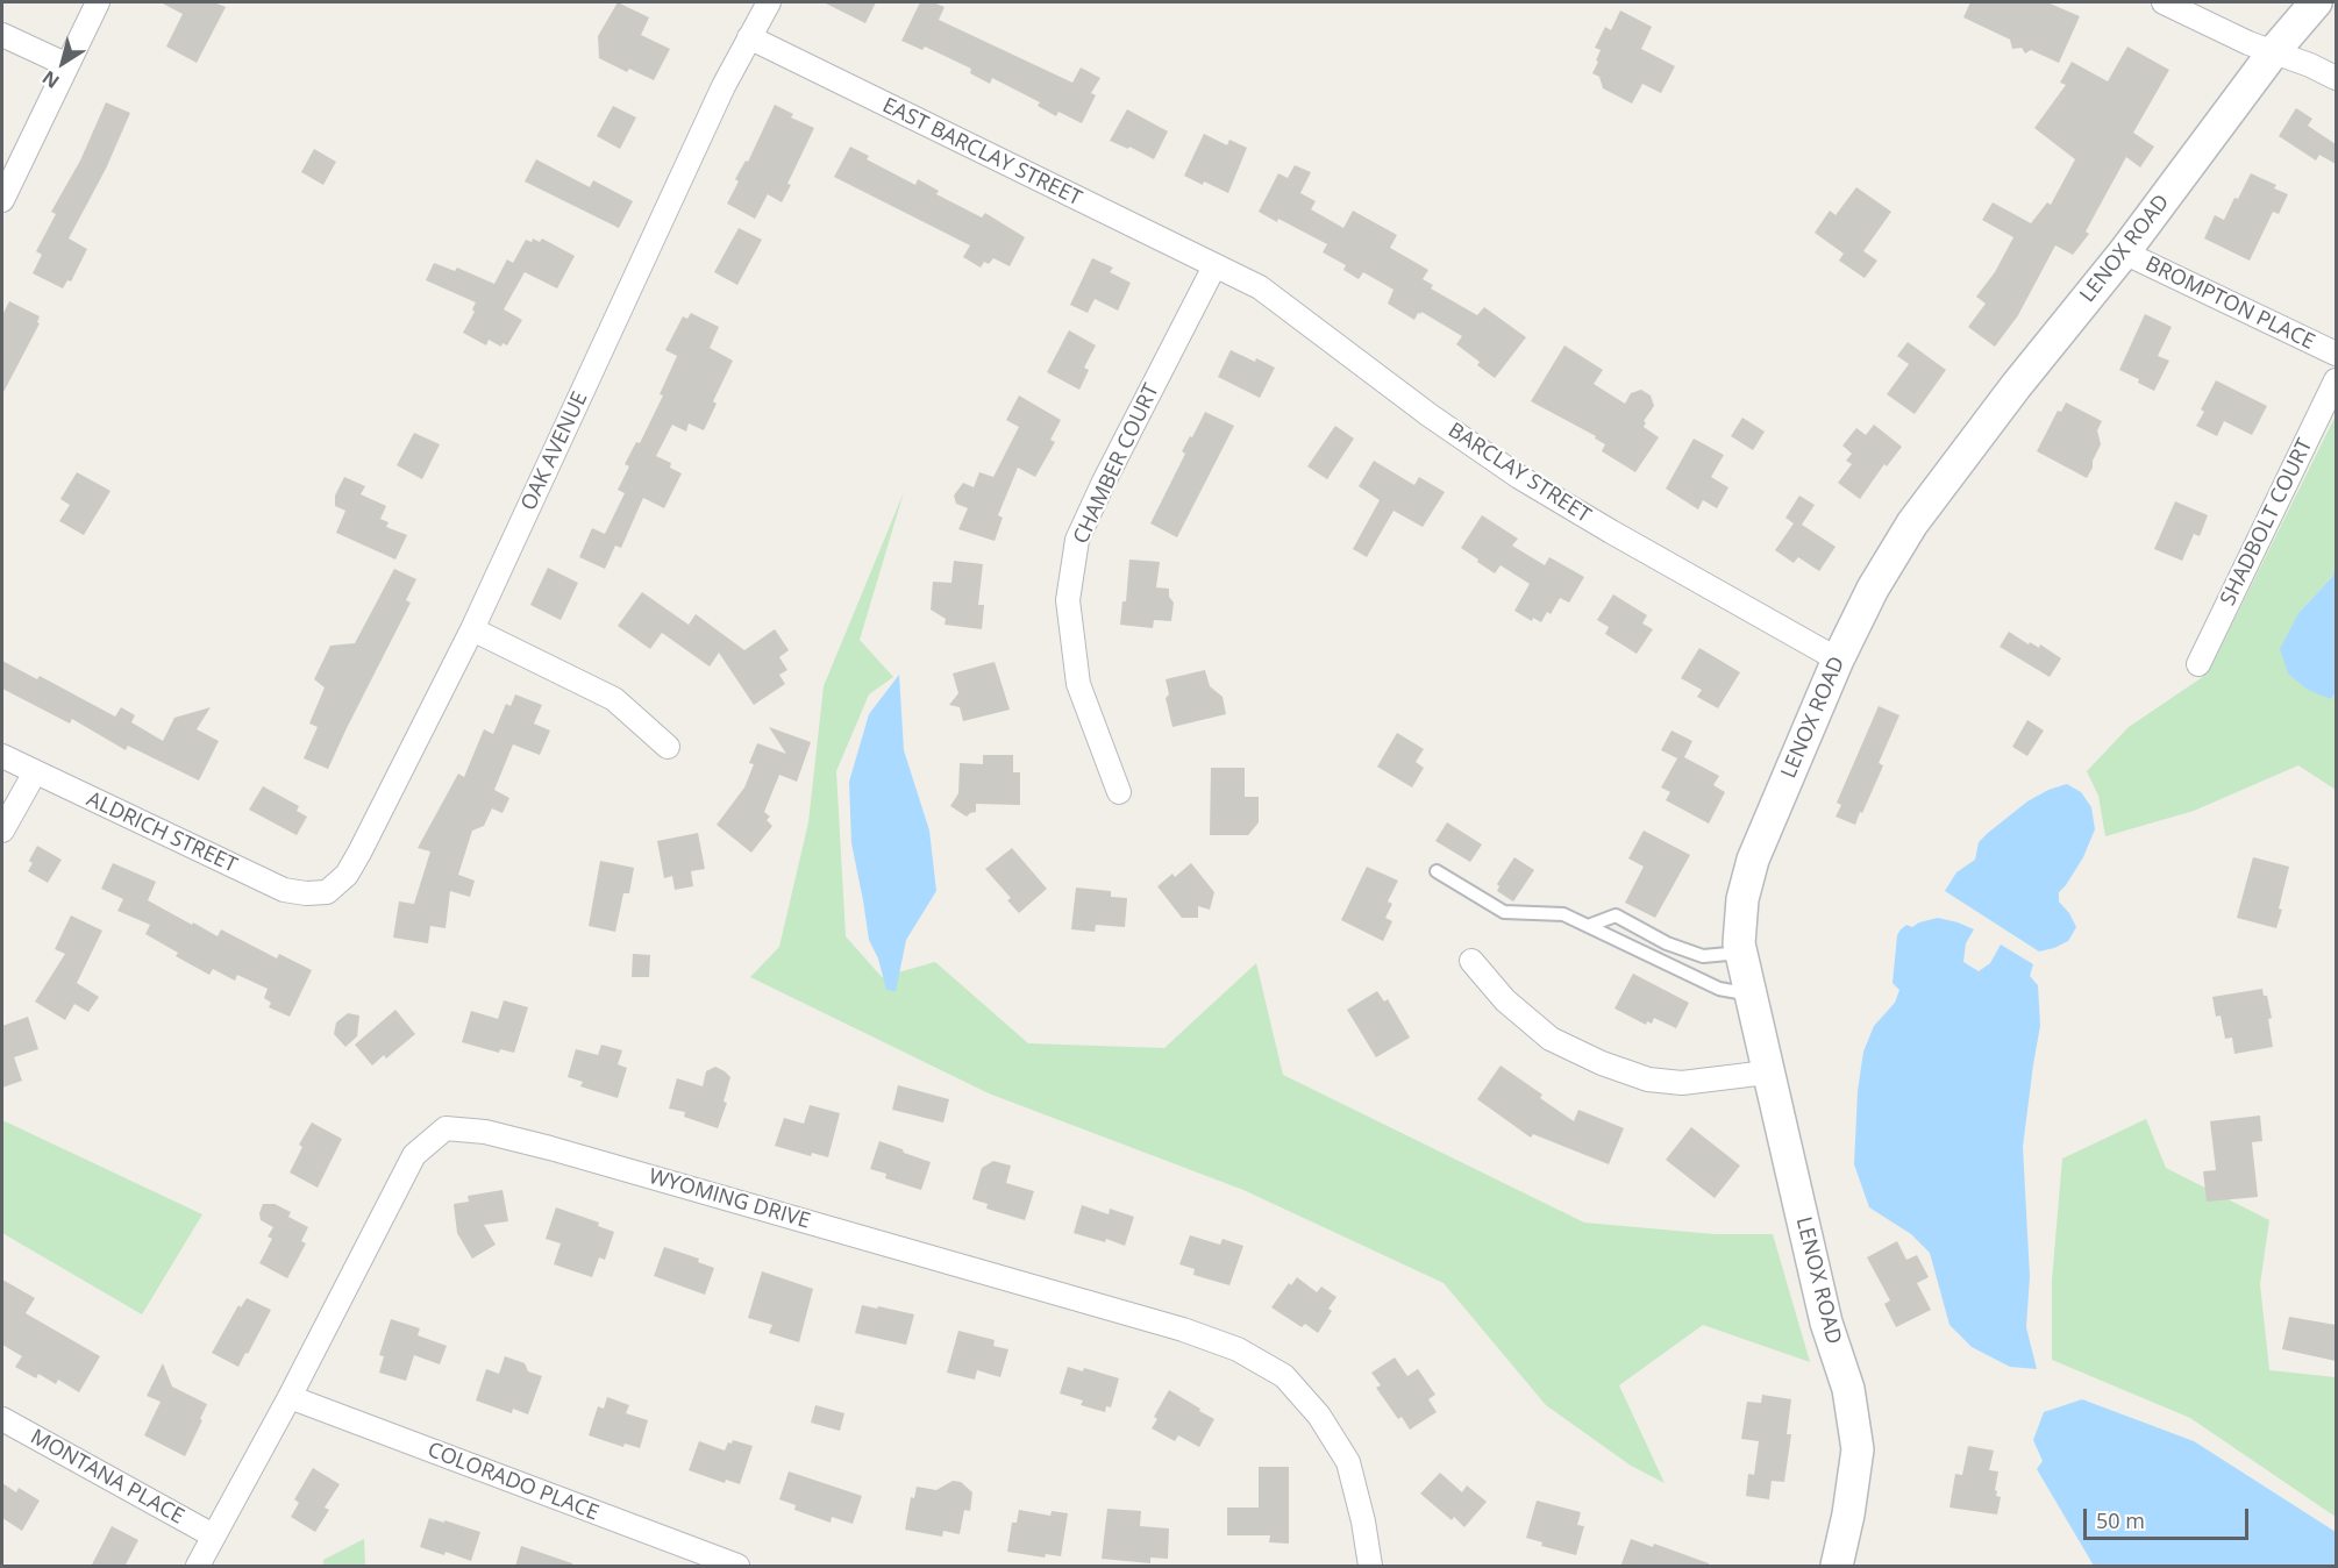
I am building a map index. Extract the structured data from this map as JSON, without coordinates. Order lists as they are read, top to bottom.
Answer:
{
  "streets": {
    "street": [
      "EAST BARCLAY STREET",
      "LENOX ROAD",
      "BROMPTON PLACE",
      "OAK AVENUE",
      "CHAMBER COURT",
      "BARCLAY STREET",
      "SHADBOLT COURT",
      "ALDRICH STREET",
      "WYOMING DRIVE",
      "MONTANA PLACE",
      "COLORADO PLACE"
    ]
  },
  "crossings": [
    ["EAST BARCLAY STREET", "OAK AVENUE"],
    ["EAST BARCLAY STREET", "CHAMBER COURT"],
    ["EAST BARCLAY STREET", "BARCLAY STREET"],
    ["LENOX ROAD", "BROMPTON PLACE"],
    ["LENOX ROAD", "BARCLAY STREET"],
    ["OAK AVENUE", "ALDRICH STREET"],
    ["CHAMBER COURT", "BARCLAY STREET"],
    ["WYOMING DRIVE", "MONTANA PLACE"],
    ["WYOMING DRIVE", "COLORADO PLACE"]
  ],
  "scale_bar": "50 m",
  "north": "bottom left"
}
